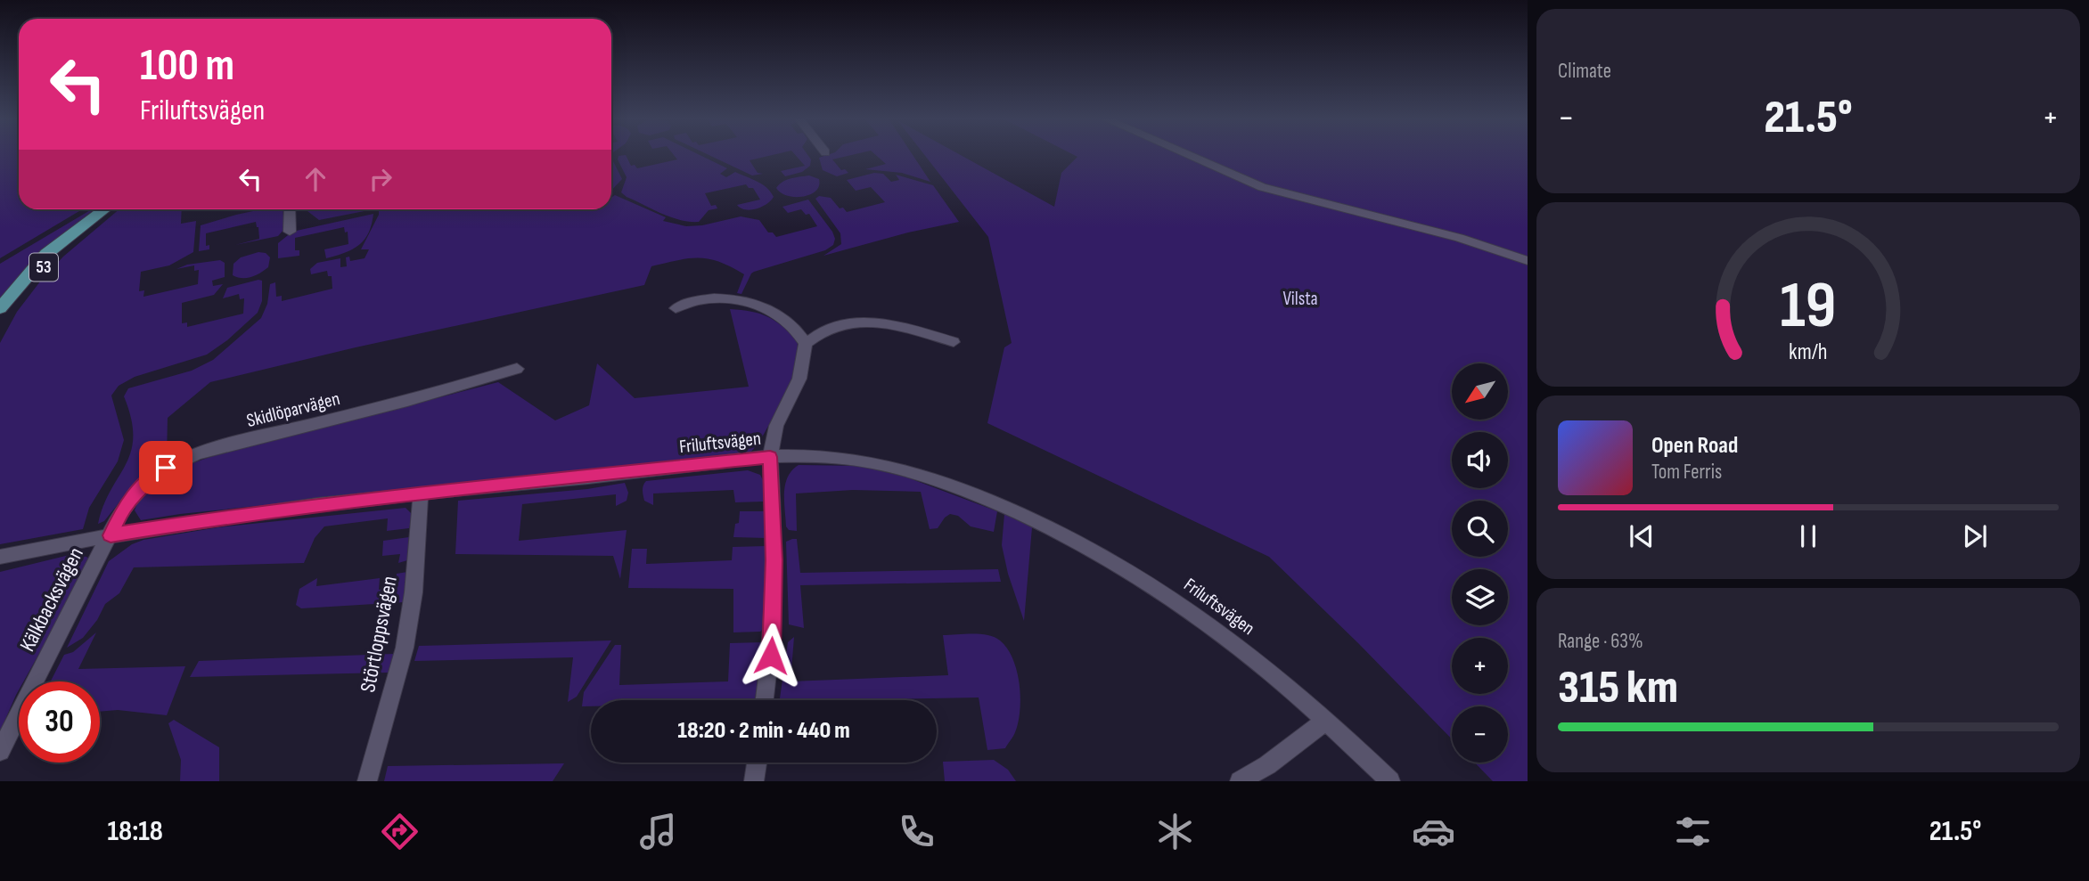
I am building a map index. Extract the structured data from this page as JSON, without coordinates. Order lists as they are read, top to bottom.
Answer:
{
  "streets": {
    "main road": ["53"],
    "street": [
      "Skidlöparvägen",
      "Friluftsvägen",
      "Kälkbacksvägen",
      "Störtloppsvägen"
    ]
  },
  "crossings": [
    ["Skidlöparvägen", "Friluftsvägen"],
    ["Skidlöparvägen", "Kälkbacksvägen"],
    ["Friluftsvägen", "Kälkbacksvägen"],
    ["Friluftsvägen", "Störtloppsvägen"]
  ],
  "parks": ["Vilsta"],
  "north": "bottom left",
  "page": {
    "tile": [
      "Climate",
      ["Range · 63%", "315 km"]
    ],
    "turn": ["100 m", "Friluftsvägen"],
    "heat": ["−", "21.5°", "+"],
    "map_buttons": ["+", "−"],
    "song": ["Open Road", "Tom Ferris"],
    "limit": "30",
    "trip": "18:20 · 2 min · 440 m",
    "tabs": ["18:18", "21.5°"],
    "gauge": ["19", "km/h"]
  }
}
